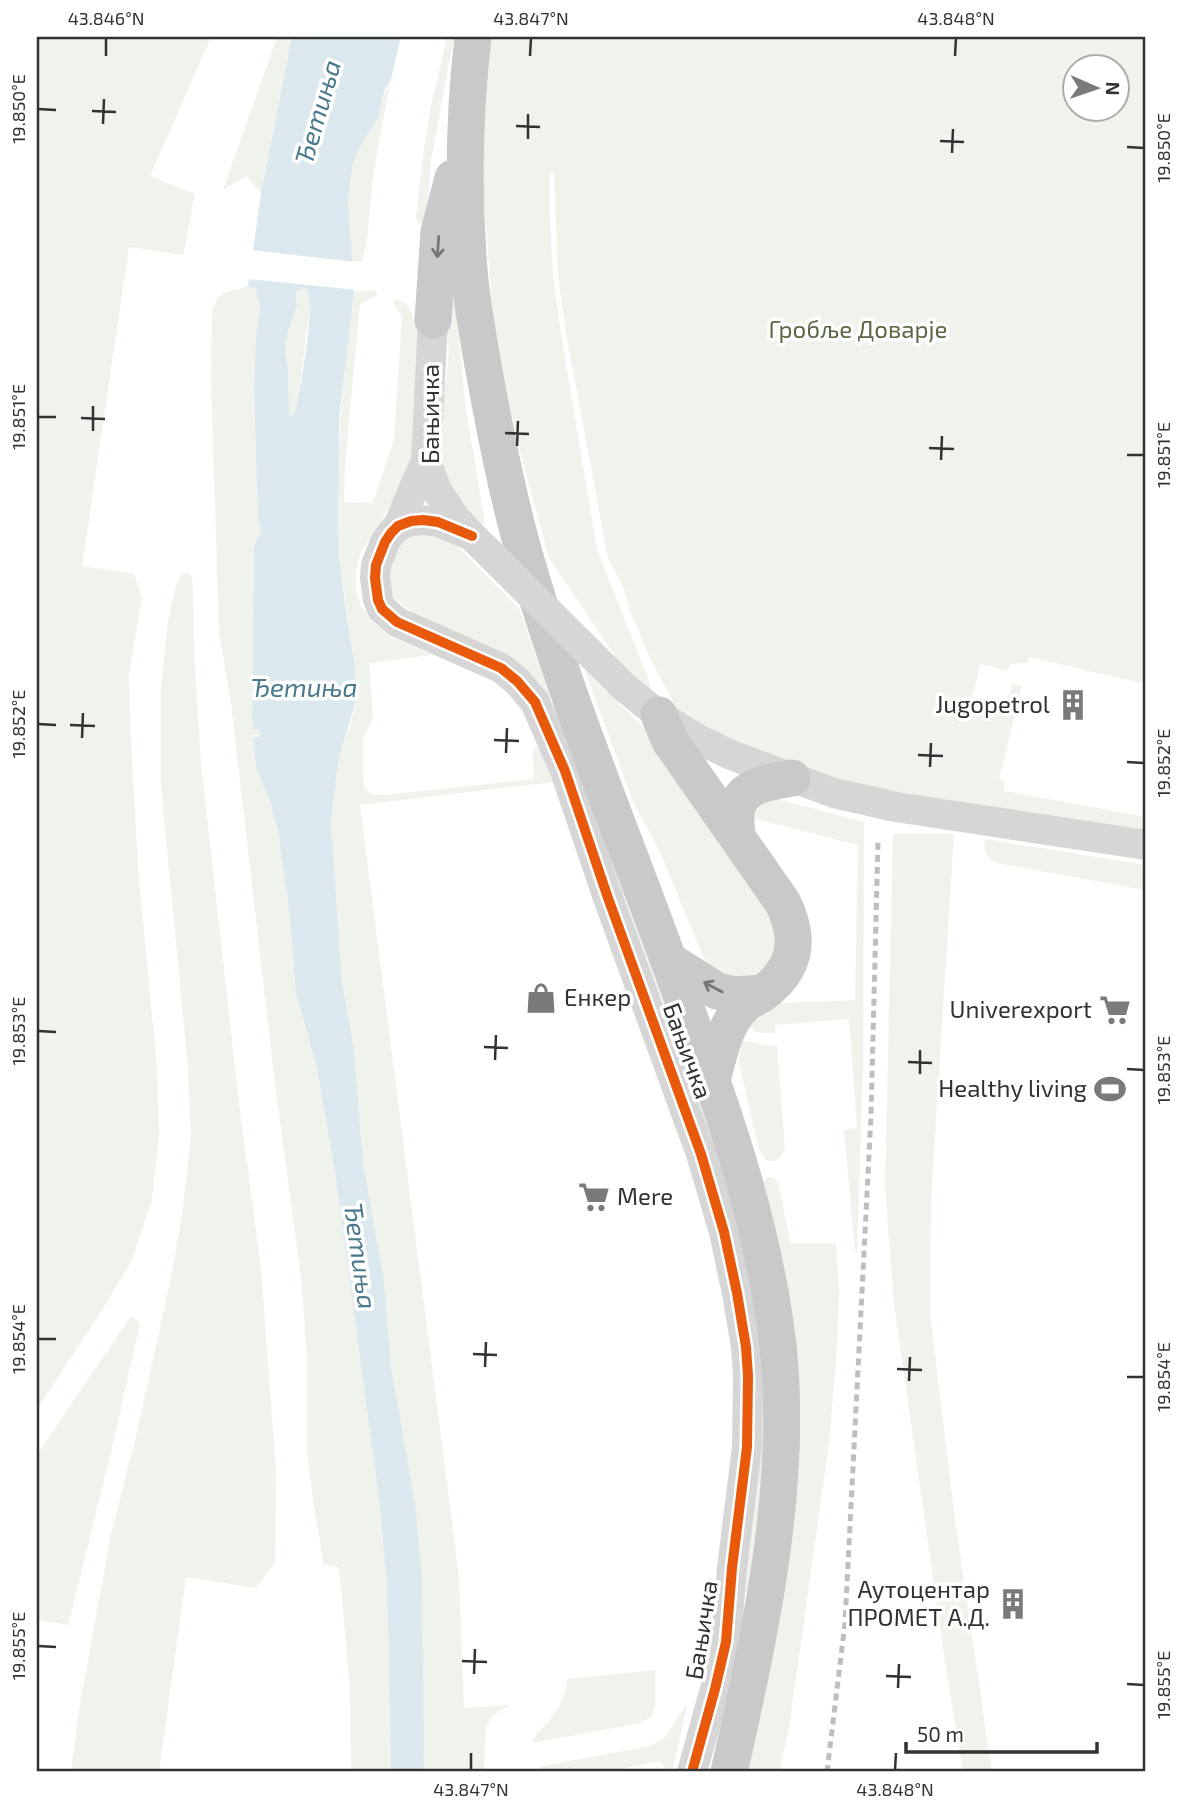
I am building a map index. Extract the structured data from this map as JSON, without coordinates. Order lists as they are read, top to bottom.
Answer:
{
  "streets": {
    "street": ["Бањичка"]
  },
  "water": ["Ђетиња"],
  "parks": ["Гробље Доварје"],
  "places": {
    "building": ["Jugopetrol", "Аутоцентар ПРОМЕТ А.Д."],
    "shop": ["Енкер"],
    "supermarket": ["Univerexport", "Mere"],
    "sports": ["Healthy living"]
  },
  "scale_bar": "50 m",
  "north": "right",
  "coordinates": [
    "43.846°N",
    "43.847°N",
    "43.848°N",
    "19.850°E",
    "19.851°E",
    "19.852°E",
    "19.853°E",
    "19.854°E",
    "19.855°E"
  ]
}
